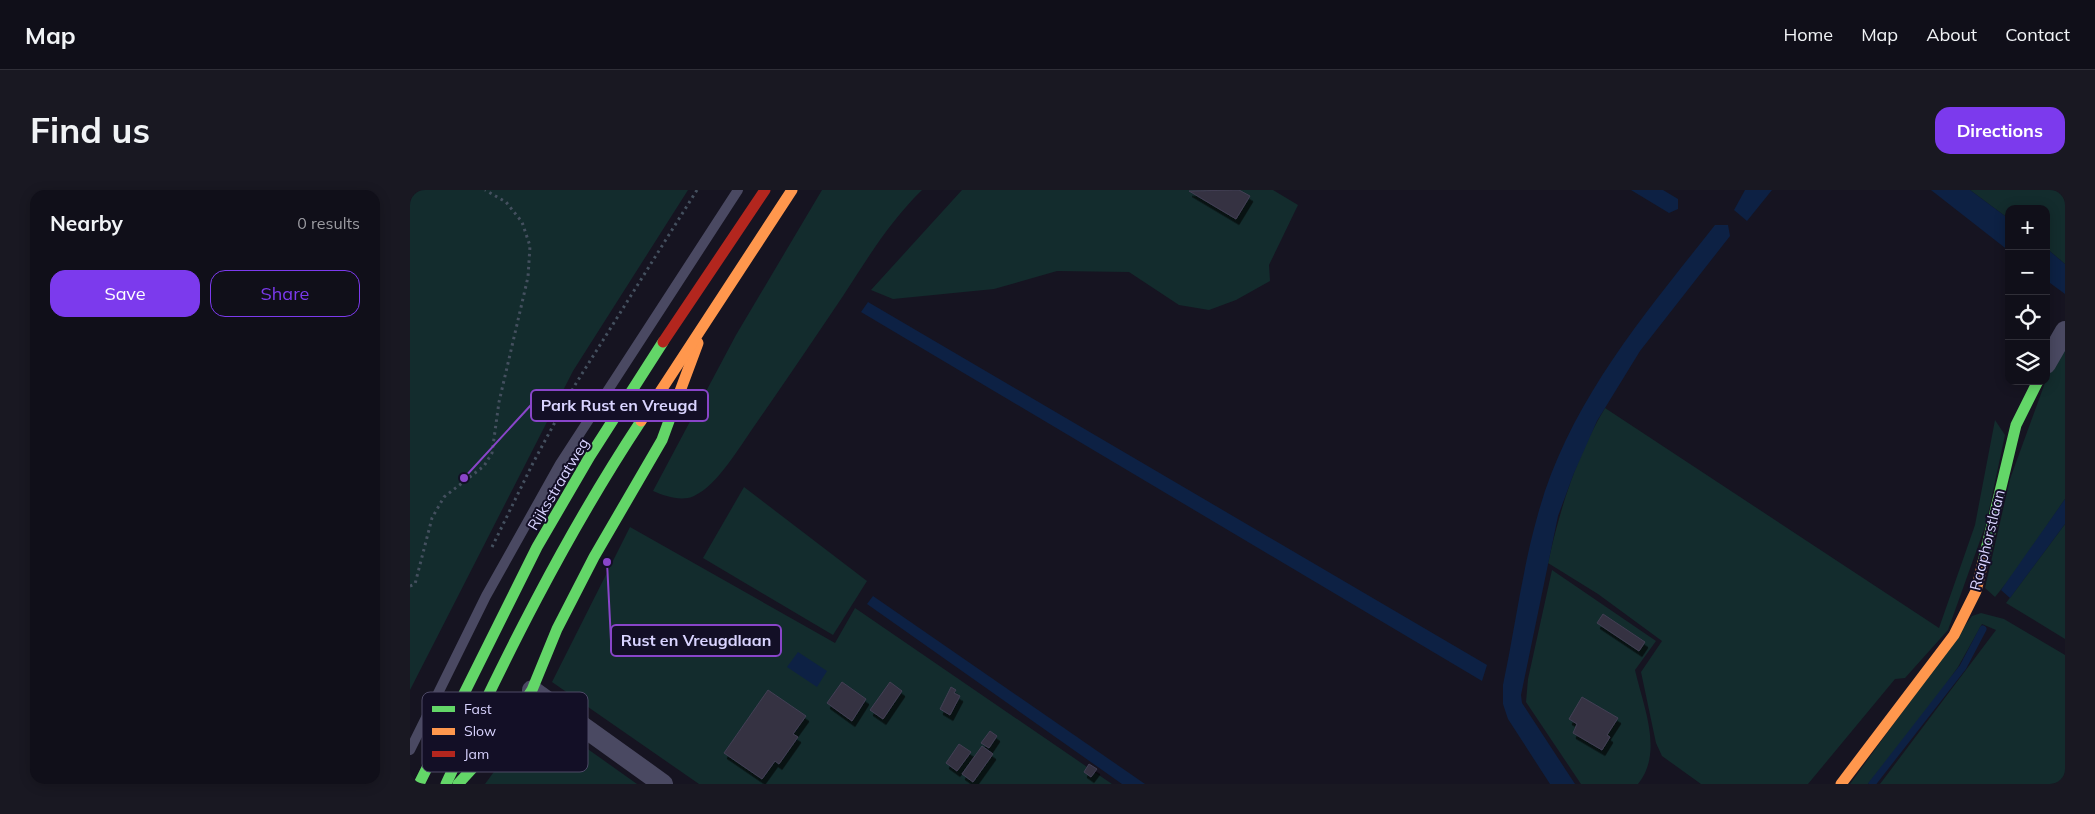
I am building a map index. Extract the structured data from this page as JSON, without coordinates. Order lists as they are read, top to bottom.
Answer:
{
  "streets": {
    "main road": ["Rijksstraatweg", "Raaphorstlaan"]
  },
  "places": ["Park Rust en Vreugd", "Rust en Vreugdlaan"],
  "legend": ["Fast", "Slow", "Jam"],
  "page": {
    "header": "Map",
    "nav": [
      "Home",
      "Map",
      "About",
      "Contact"
    ],
    "buttons": [
      "Directions",
      ["Save", "Share"]
    ],
    "title": "Find us",
    "heading": ["Nearby", "0 results"],
    "map_buttons": ["+", "−"]
  }
}
